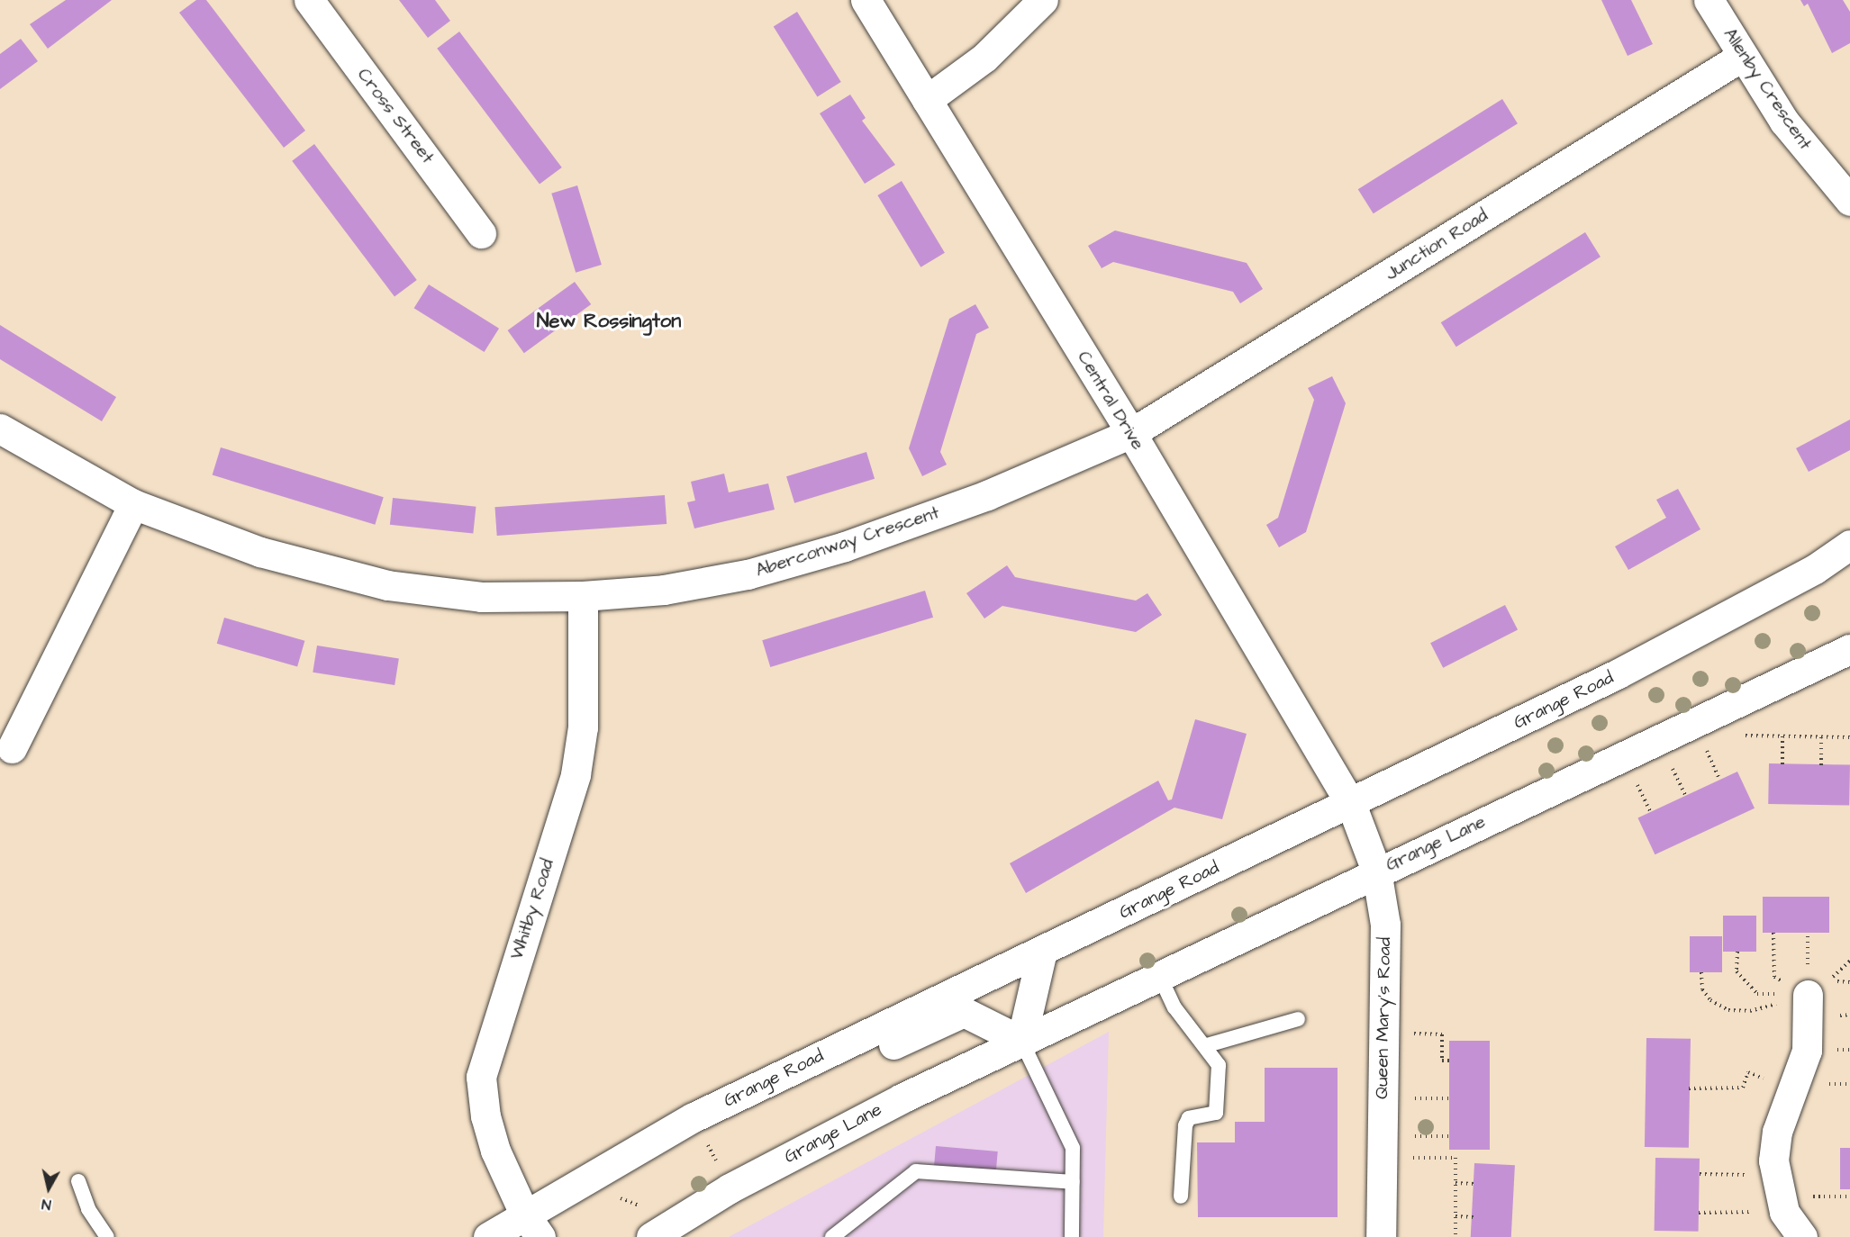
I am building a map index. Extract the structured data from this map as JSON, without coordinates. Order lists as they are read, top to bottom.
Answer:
{
  "streets": {
    "street": [
      "Allenby Crescent",
      "Cross Street",
      "Junction Road",
      "Central Drive",
      "Aberconway Crescent",
      "Grange Road",
      "Grange Lane",
      "Whitby Road",
      "Queen Mary's Road"
    ]
  },
  "crossings": [
    ["Allenby Crescent", "Junction Road"],
    ["Junction Road", "Central Drive"],
    ["Junction Road", "Aberconway Crescent"],
    ["Central Drive", "Aberconway Crescent"],
    ["Central Drive", "Grange Road"],
    ["Central Drive", "Queen Mary's Road"],
    ["Aberconway Crescent", "Whitby Road"],
    ["Grange Road", "Whitby Road"],
    ["Grange Road", "Queen Mary's Road"],
    ["Grange Lane", "Queen Mary's Road"]
  ],
  "districts": ["New Rossington"],
  "north": "bottom"
}
